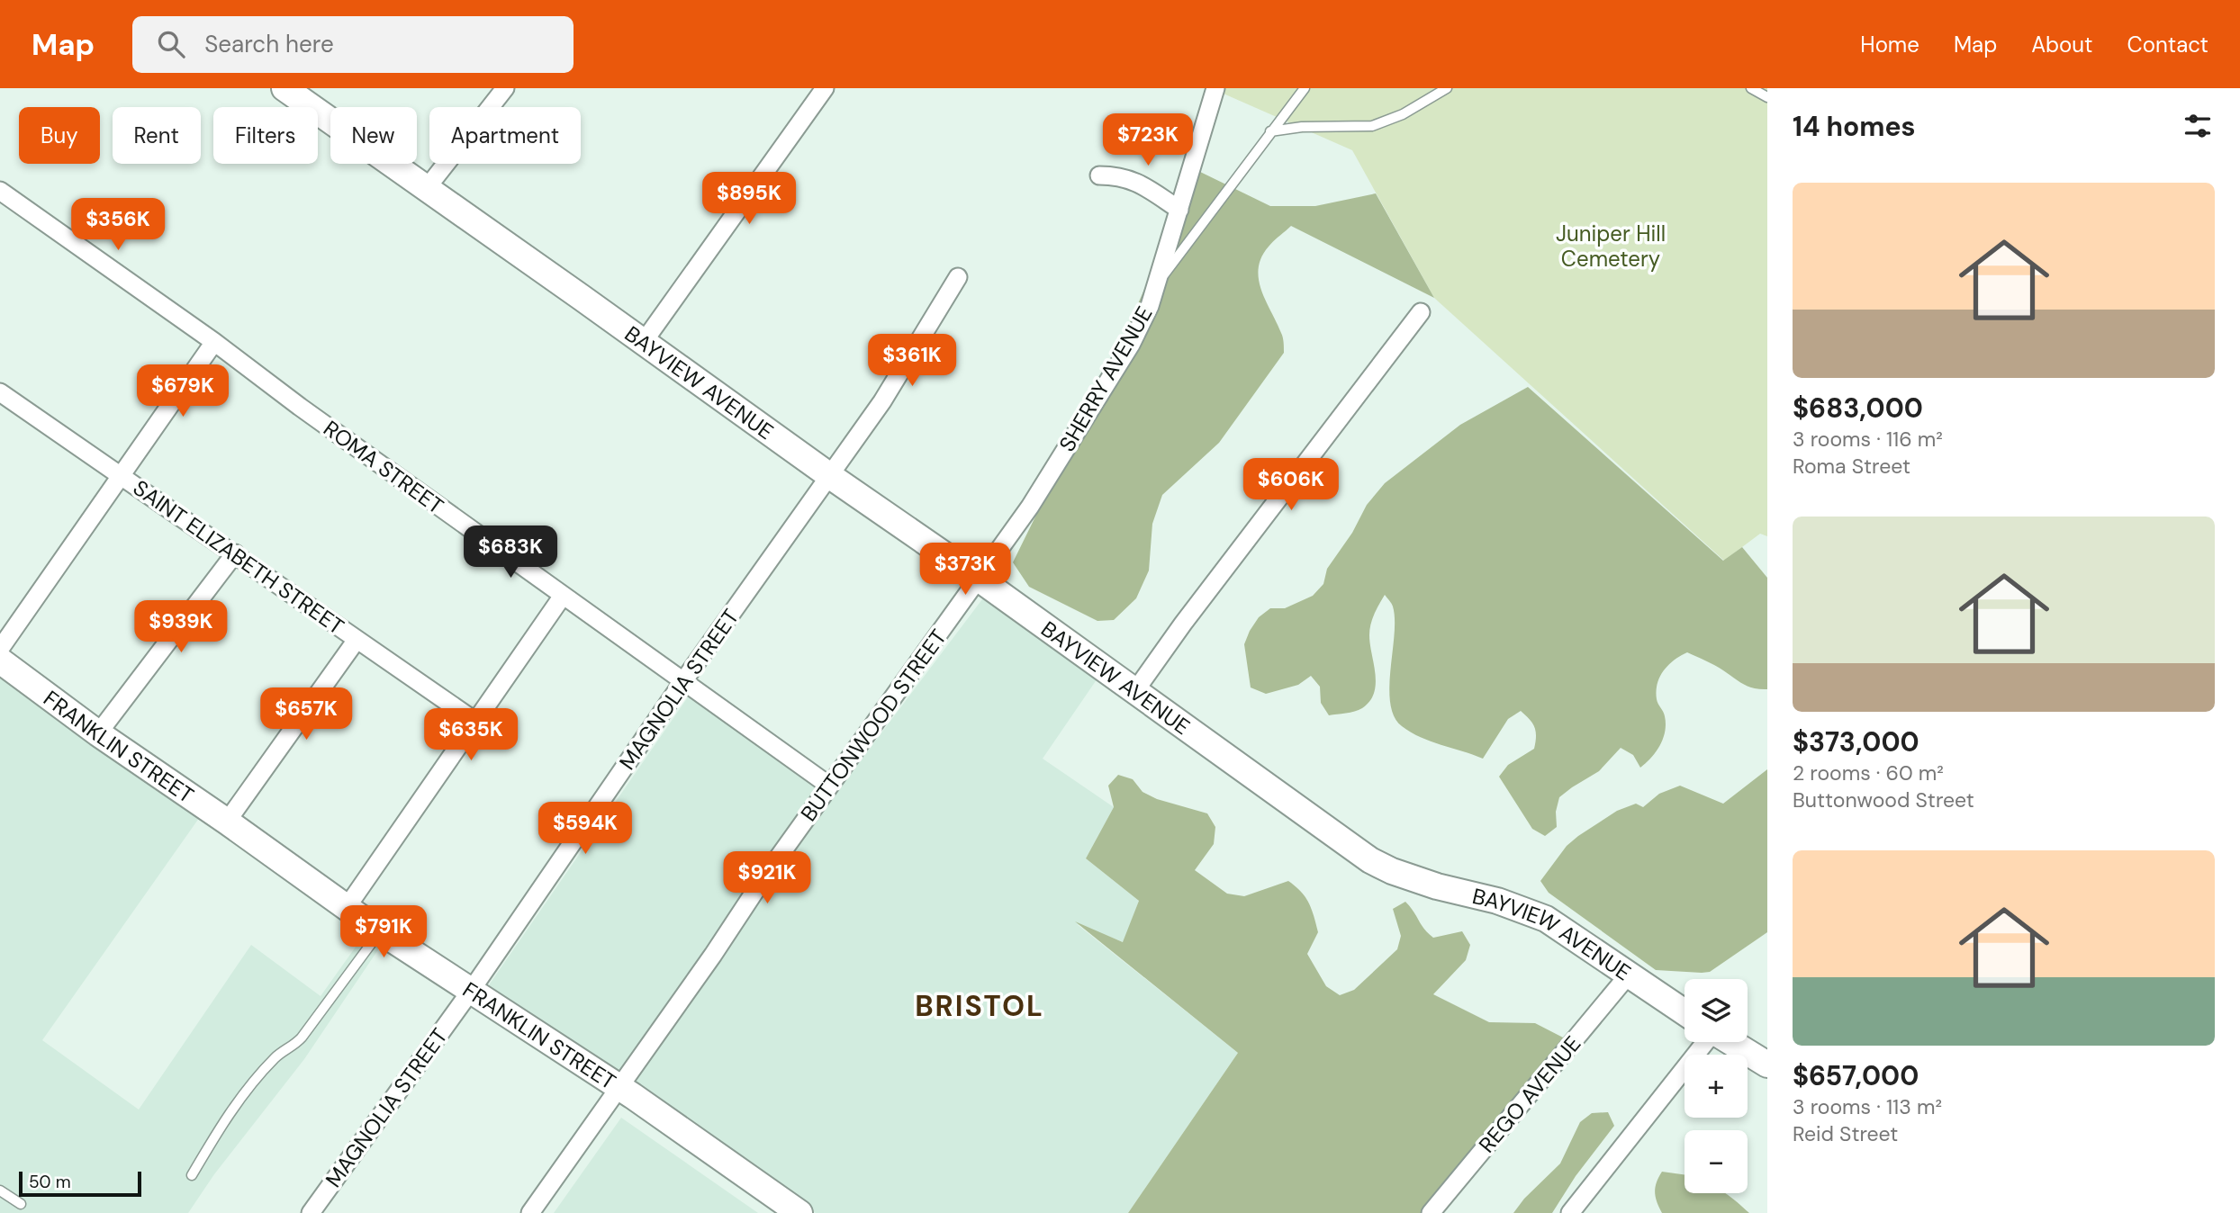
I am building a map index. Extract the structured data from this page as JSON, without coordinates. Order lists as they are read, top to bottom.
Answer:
{
  "streets": {
    "main road": ["BAYVIEW AVENUE", "FRANKLIN STREET"],
    "street": [
      "SHERRY AVENUE",
      "ROMA STREET",
      "SAINT ELIZABETH STREET",
      "MAGNOLIA STREET",
      "BUTTONWOOD STREET",
      "REGO AVENUE"
    ]
  },
  "crossings": [
    ["SHERRY AVENUE", "BAYVIEW AVENUE"],
    ["SHERRY AVENUE", "BUTTONWOOD STREET"],
    ["BAYVIEW AVENUE", "MAGNOLIA STREET"],
    ["BAYVIEW AVENUE", "BUTTONWOOD STREET"],
    ["BAYVIEW AVENUE", "REGO AVENUE"],
    ["ROMA STREET", "MAGNOLIA STREET"],
    ["ROMA STREET", "BUTTONWOOD STREET"],
    ["MAGNOLIA STREET", "FRANKLIN STREET"],
    ["BUTTONWOOD STREET", "FRANKLIN STREET"]
  ],
  "districts": ["BRISTOL"],
  "parks": ["Juniper Hill Cemetery"],
  "scale_bar": "50 m",
  "page": {
    "header": "Map",
    "search": "Search here",
    "nav": [
      "Home",
      "Map",
      "About",
      "Contact"
    ],
    "heading": "14 homes",
    "chip": [
      "Buy",
      "Rent",
      "Filters",
      "New",
      "Apartment"
    ],
    "price": [
      "$723K",
      "$895K",
      "$356K",
      "$361K",
      "$679K",
      "$606K",
      "$683K",
      "$373K",
      "$939K",
      "$657K",
      "$635K",
      "$594K",
      "$921K",
      "$791K"
    ],
    "list": [
      {
        "name": "$683,000",
        "note": "3 rooms · 116 m² · Roma Street"
      },
      {
        "name": "$373,000",
        "note": "2 rooms · 60 m² · Buttonwood Street"
      },
      {
        "name": "$657,000",
        "note": "3 rooms · 113 m² · Reid Street"
      }
    ],
    "map_buttons": ["+", "−"],
    "scale": "50 m"
  }
}
